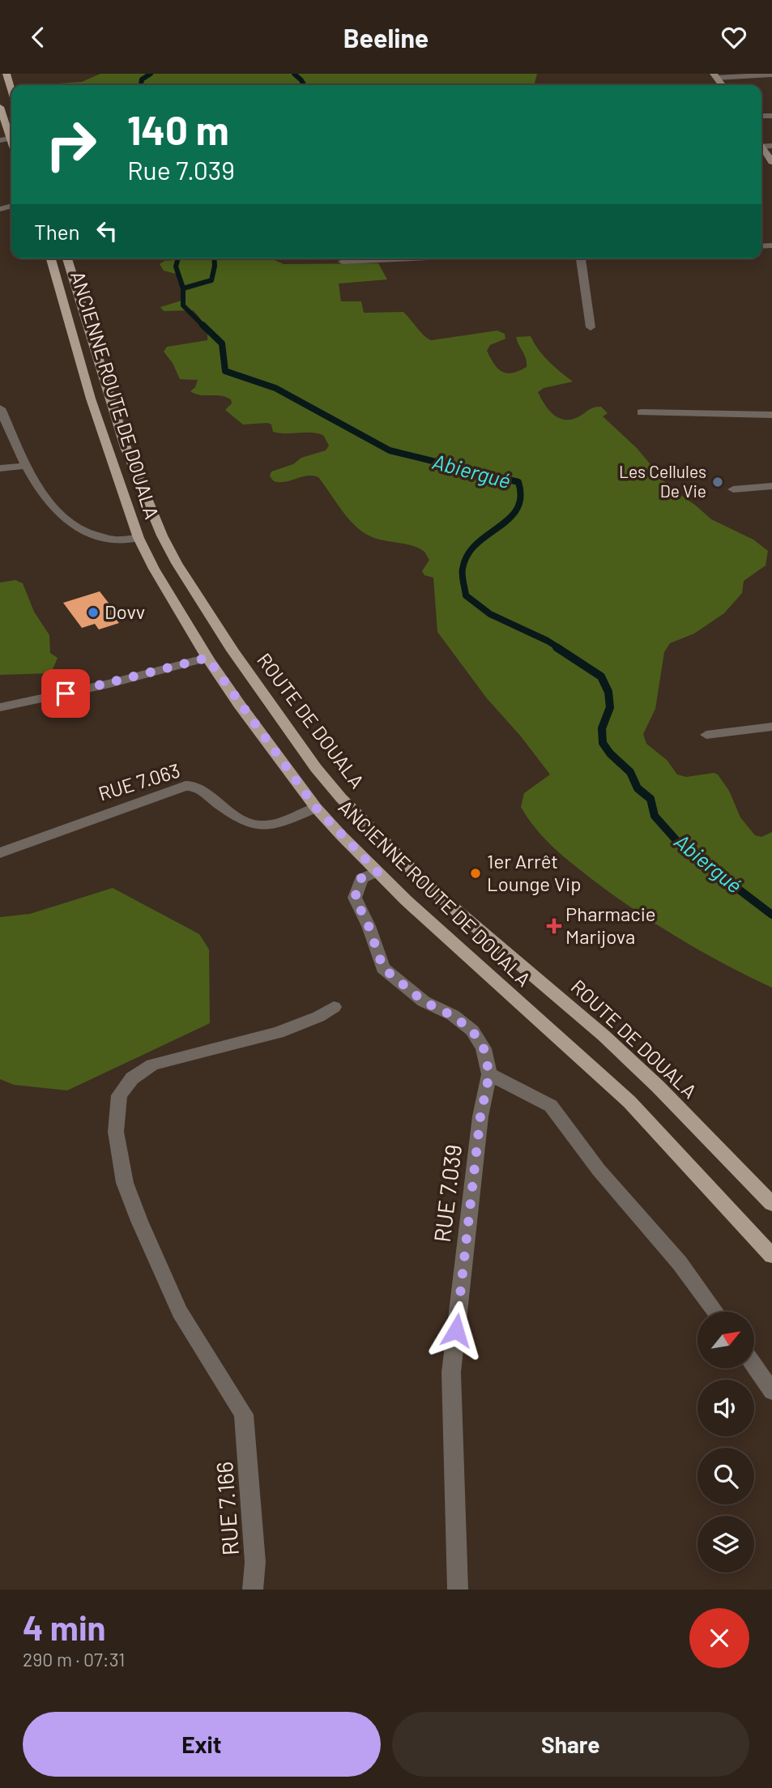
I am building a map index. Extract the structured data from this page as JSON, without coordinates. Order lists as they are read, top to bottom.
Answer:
{
  "streets": {
    "main road": ["ANCIENNE ROUTE DE DOUALA", "ROUTE DE DOUALA"],
    "street": ["RUE 7.063", "RUE 7.039", "RUE 7.166"]
  },
  "crossings": [
    ["ANCIENNE ROUTE DE DOUALA", "RUE 7.063"],
    ["ANCIENNE ROUTE DE DOUALA", "RUE 7.039"]
  ],
  "water": ["Abiergué"],
  "places": {
    "other": ["Les Cellules De Vie", "Dovv", "1er Arrêt Lounge Vip"],
    "health": ["Pharmacie Marijova"]
  },
  "north": "top right",
  "page": {
    "header": "Beeline",
    "turn": ["140 m", "Rue 7.039"],
    "then": "Then",
    "heading": ["4 min", "290 m · 07:31"],
    "buttons": ["Exit", "Share"]
  }
}
